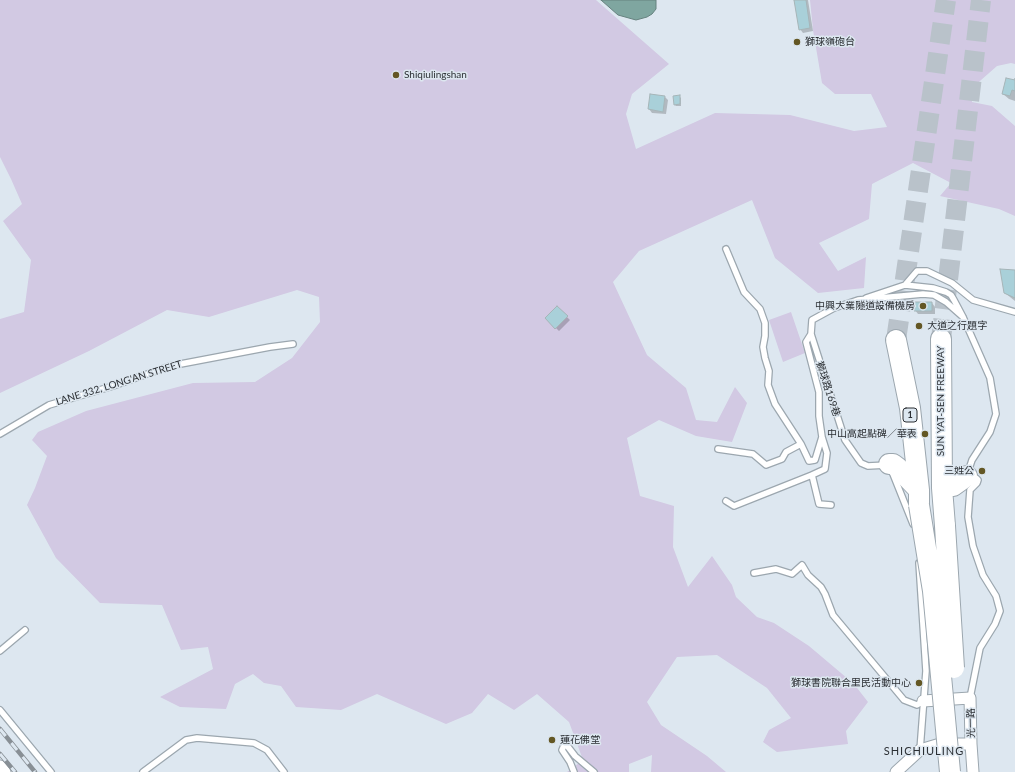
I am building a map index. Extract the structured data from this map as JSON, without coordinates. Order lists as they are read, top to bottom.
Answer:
{
  "streets": {
    "highway": ["SUN YAT-SEN FREEWAY", "1"],
    "street": ["光一路"],
    "lane": ["LANE 332, LONG'AN STREET", "獅球路169巷"]
  },
  "districts": ["SHICHIULING"],
  "places": [
    "獅球嶺砲台",
    "Shiqiulingshan",
    "中興大業隧道設備機房",
    "大道之行題字",
    "中山高起點碑／華表",
    "三姓公",
    "獅球書院聯合里民活動中心",
    "蓮花佛堂"
  ]
}
